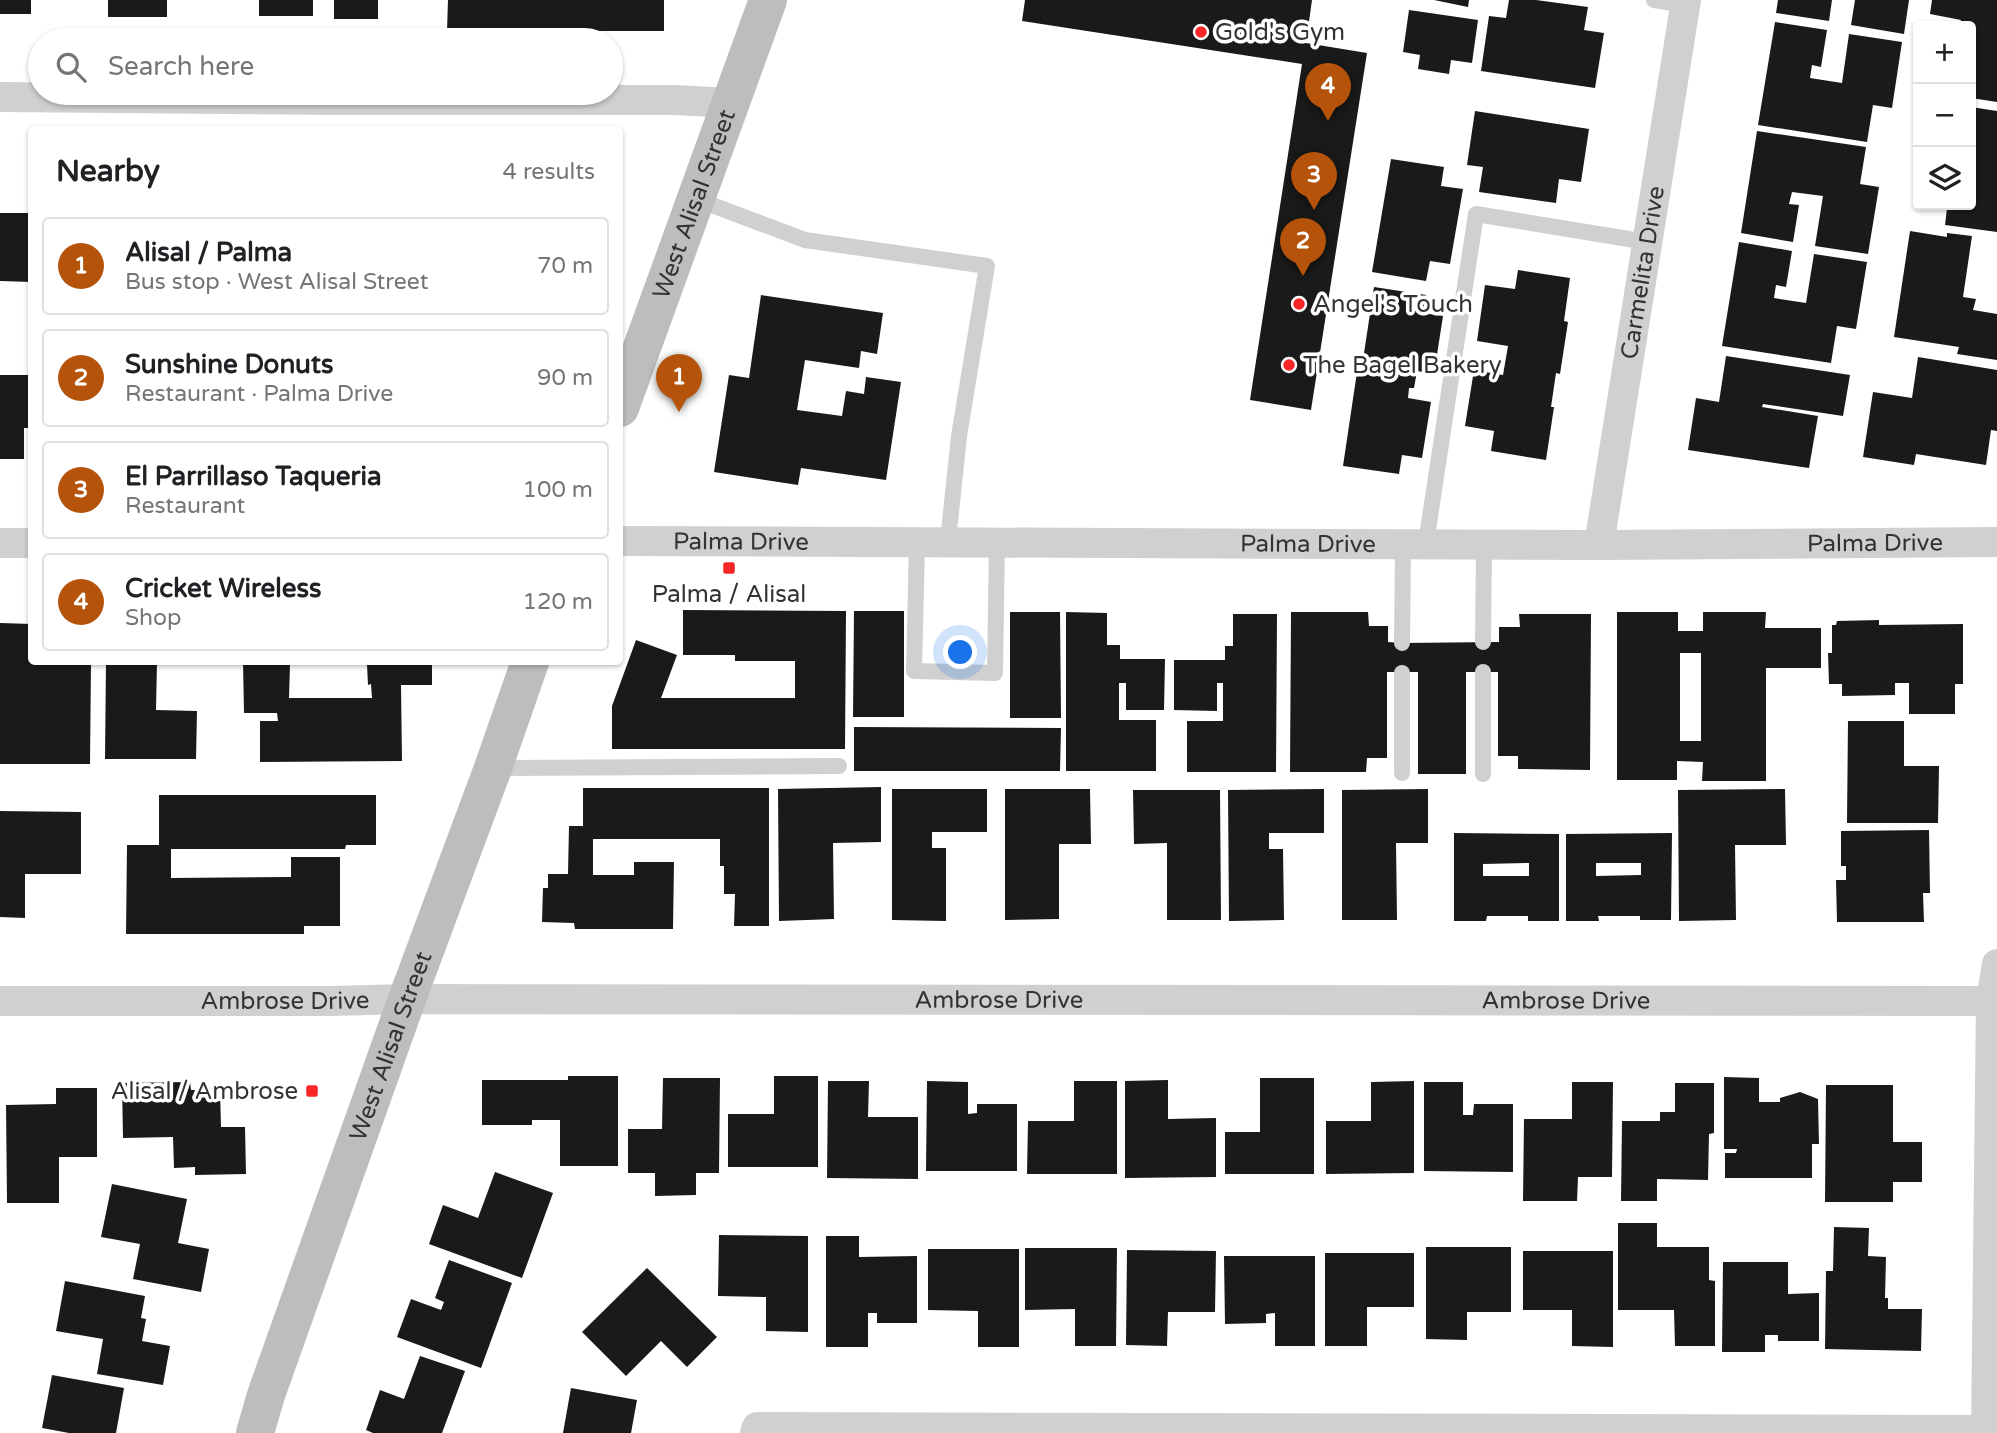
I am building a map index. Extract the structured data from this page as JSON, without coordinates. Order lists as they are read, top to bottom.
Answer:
{
  "streets": {
    "main road": ["West Alisal Street"],
    "street": ["Carmelita Drive", "Palma Drive", "Ambrose Drive"]
  },
  "crossings": [
    ["West Alisal Street", "Ambrose Drive"],
    ["Carmelita Drive", "Palma Drive"]
  ],
  "places": {
    "other": ["Gold's Gym", "Angel's Touch", "The Bagel Bakery"],
    "transit": ["Palma / Alisal", "Alisal / Ambrose"]
  },
  "page": {
    "map_buttons": ["+", "−"],
    "search": "Search here",
    "pins": [
      "4",
      "3",
      "2",
      "1"
    ],
    "heading": ["Nearby", "4 results"],
    "list": [
      {
        "mark": "1",
        "name": "Alisal / Palma",
        "note": "Bus stop · West Alisal Street",
        "value": "70 m"
      },
      {
        "mark": "2",
        "name": "Sunshine Donuts",
        "note": "Restaurant · Palma Drive",
        "value": "90 m"
      },
      {
        "mark": "3",
        "name": "El Parrillaso Taqueria",
        "note": "Restaurant",
        "value": "100 m"
      },
      {
        "mark": "4",
        "name": "Cricket Wireless",
        "note": "Shop",
        "value": "120 m"
      }
    ]
  }
}
